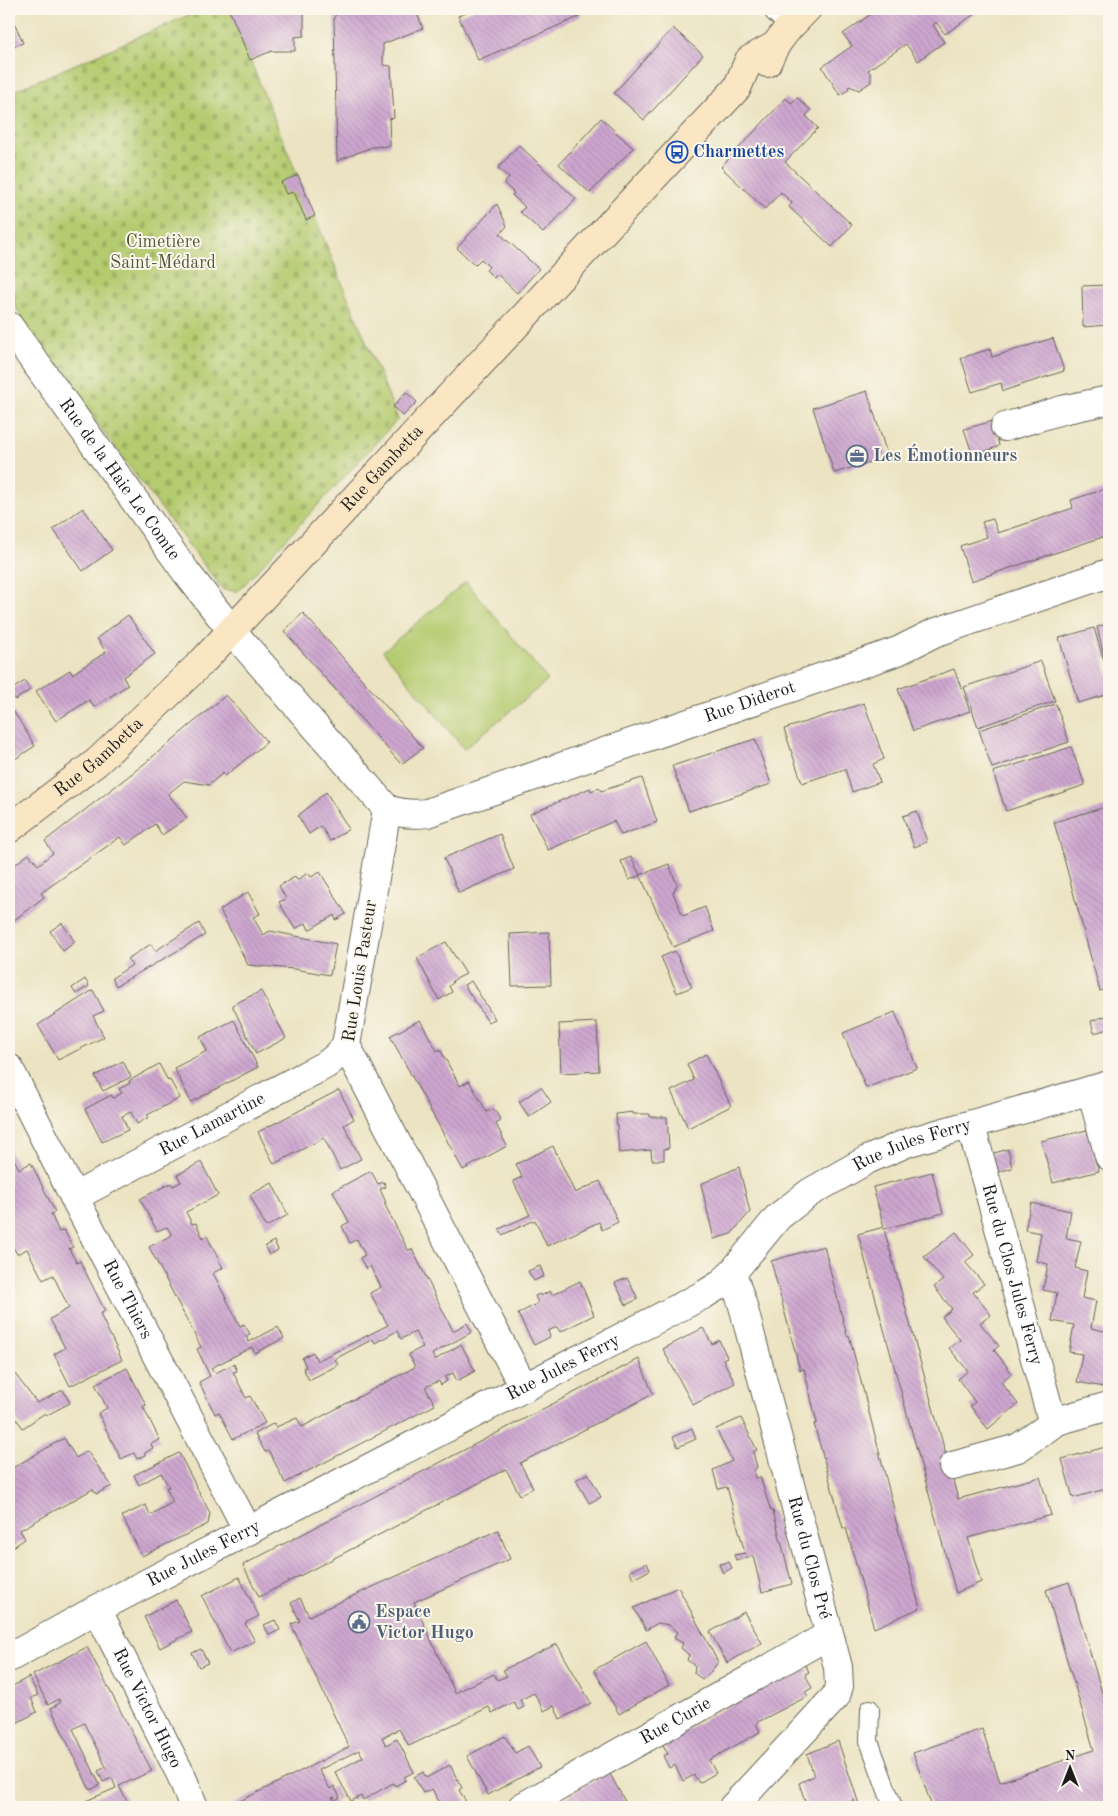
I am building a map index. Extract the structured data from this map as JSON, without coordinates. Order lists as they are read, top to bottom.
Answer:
{
  "streets": {
    "street": [
      "Rue Gambetta",
      "Rue de la Haie Le Comte",
      "Rue Diderot",
      "Rue Louis Pasteur",
      "Rue Lamartine",
      "Rue Jules Ferry",
      "Rue du Clos Jules Ferry",
      "Rue Thiers",
      "Rue du Clos Pré",
      "Rue Victor Hugo",
      "Rue Curie"
    ]
  },
  "crossings": [
    ["Rue Gambetta", "Rue de la Haie Le Comte"],
    ["Rue Diderot", "Rue Louis Pasteur"],
    ["Rue Louis Pasteur", "Rue Lamartine"],
    ["Rue Louis Pasteur", "Rue Jules Ferry"],
    ["Rue Lamartine", "Rue Thiers"],
    ["Rue Jules Ferry", "Rue du Clos Jules Ferry"],
    ["Rue Jules Ferry", "Rue Thiers"],
    ["Rue Jules Ferry", "Rue du Clos Pré"],
    ["Rue Jules Ferry", "Rue Victor Hugo"],
    ["Rue du Clos Pré", "Rue Curie"]
  ],
  "parks": ["Cimetière Saint-Médard"],
  "places": {
    "bus stop": ["Charmettes"],
    "office": ["Les Émotionneurs"],
    "public building": ["Espace Victor Hugo"]
  },
  "north": "top"
}
